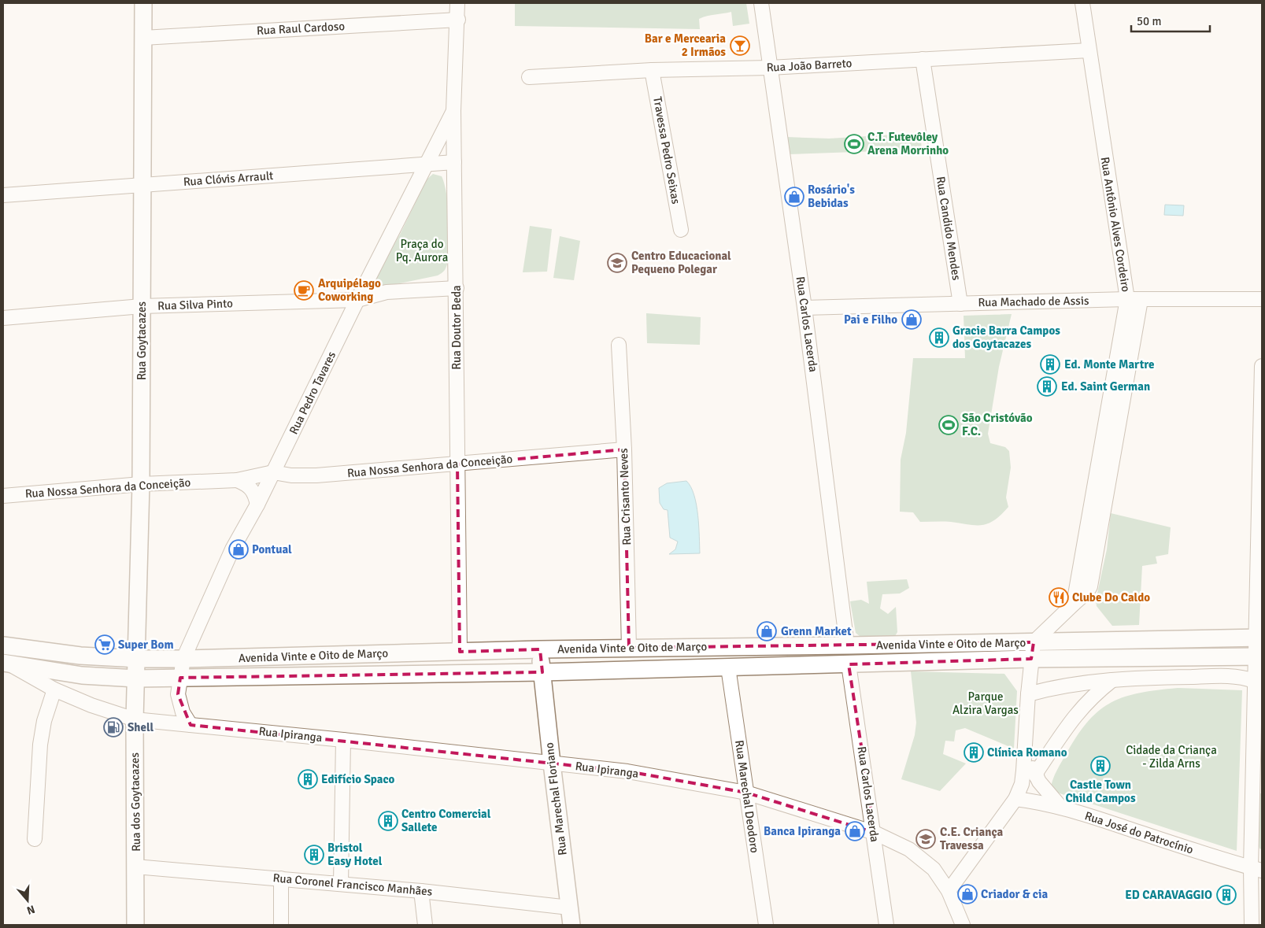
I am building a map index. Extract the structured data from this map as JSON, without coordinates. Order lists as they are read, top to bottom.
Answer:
{
  "streets": {
    "main road": [
      "Rua Goytacazes",
      "Avenida Vinte e Oito de Março",
      "Rua Marechal Floriano",
      "Rua dos Goytacazes"
    ],
    "street": [
      "Rua Raul Cardoso",
      "Rua João Barreto",
      "Travessa Pedro Seixas",
      "Rua Clóvis Arrault",
      "Rua Antônio Alves Cordeiro",
      "Rua Candido Mendes",
      "Rua Machado de Assis",
      "Rua Silva Pinto",
      "Rua Carlos Lacerda",
      "Rua Doutor Beda",
      "Rua Pedro Tavares",
      "Rua Nossa Senhora da Conceição",
      "Rua Crisanto Neves",
      "Rua Ipiranga",
      "Rua Marechal Deodoro",
      "Rua José do Patrocínio",
      "Rua Coronel Francisco Manhães"
    ]
  },
  "crossings": [
    ["Rua Raul Cardoso", "Rua Doutor Beda"],
    ["Rua Raul Cardoso", "Rua Goytacazes"],
    ["Rua João Barreto", "Travessa Pedro Seixas"],
    ["Rua João Barreto", "Rua Antônio Alves Cordeiro"],
    ["Rua João Barreto", "Rua Candido Mendes"],
    ["Rua João Barreto", "Rua Carlos Lacerda"],
    ["Rua Clóvis Arrault", "Rua Doutor Beda"],
    ["Rua Clóvis Arrault", "Rua Goytacazes"],
    ["Rua Clóvis Arrault", "Rua Pedro Tavares"],
    ["Rua Antônio Alves Cordeiro", "Rua Machado de Assis"],
    ["Rua Antônio Alves Cordeiro", "Avenida Vinte e Oito de Março"],
    ["Rua Candido Mendes", "Rua Machado de Assis"],
    ["Rua Machado de Assis", "Rua Carlos Lacerda"],
    ["Rua Silva Pinto", "Rua Doutor Beda"],
    ["Rua Silva Pinto", "Rua Goytacazes"],
    ["Rua Silva Pinto", "Rua Pedro Tavares"],
    ["Rua Carlos Lacerda", "Avenida Vinte e Oito de Março"],
    ["Rua Carlos Lacerda", "Rua Ipiranga"],
    ["Rua Doutor Beda", "Rua Pedro Tavares"],
    ["Rua Doutor Beda", "Rua Nossa Senhora da Conceição"],
    ["Rua Doutor Beda", "Avenida Vinte e Oito de Março"],
    ["Rua Goytacazes", "Rua Nossa Senhora da Conceição"],
    ["Rua Goytacazes", "Avenida Vinte e Oito de Março"],
    ["Rua Goytacazes", "Rua dos Goytacazes"],
    ["Rua Pedro Tavares", "Rua Nossa Senhora da Conceição"],
    ["Rua Pedro Tavares", "Avenida Vinte e Oito de Março"],
    ["Rua Nossa Senhora da Conceição", "Rua Crisanto Neves"],
    ["Rua Crisanto Neves", "Avenida Vinte e Oito de Março"],
    ["Avenida Vinte e Oito de Março", "Rua Marechal Deodoro"],
    ["Avenida Vinte e Oito de Março", "Rua Marechal Floriano"],
    ["Avenida Vinte e Oito de Março", "Rua dos Goytacazes"],
    ["Rua Ipiranga", "Rua Marechal Deodoro"],
    ["Rua Ipiranga", "Rua Marechal Floriano"],
    ["Rua Ipiranga", "Rua dos Goytacazes"],
    ["Rua Marechal Floriano", "Rua Coronel Francisco Manhães"],
    ["Rua dos Goytacazes", "Rua Coronel Francisco Manhães"]
  ],
  "parks": ["Praça do Pq. Aurora", "Parque Alzira Vargas", "Cidade da Criança - Zilda Arns"],
  "places": {
    "bar": ["Bar e Mercearia 2 Irmãos"],
    "sports": ["C.T. Futevôley Arena Morrinho", "São Cristóvão F.C."],
    "shop": [
      "Rosário's Bebidas",
      "Pai e Filho",
      "Pontual",
      "Grenn Market",
      "Banca Ipiranga",
      "Criador & cia"
    ],
    "school or university": ["Centro Educacional Pequeno Polegar", "C.E. Criança Travessa"],
    "cafe": ["Arquipélago Coworking"],
    "building": [
      "Gracie Barra Campos dos Goytacazes",
      "Ed. Monte Martre",
      "Ed. Saint German",
      "Clínica Romano",
      "Castle Town Child Campos",
      "Edifício Spaco",
      "Centro Comercial Sallete",
      "Bristol Easy Hotel",
      "ED CARAVAGGIO"
    ],
    "restaurant": ["Clube Do Caldo"],
    "supermarket": ["Super Bom"],
    "fuel station": ["Shell"]
  },
  "scale_bar": "50 m",
  "north": "bottom"
}
